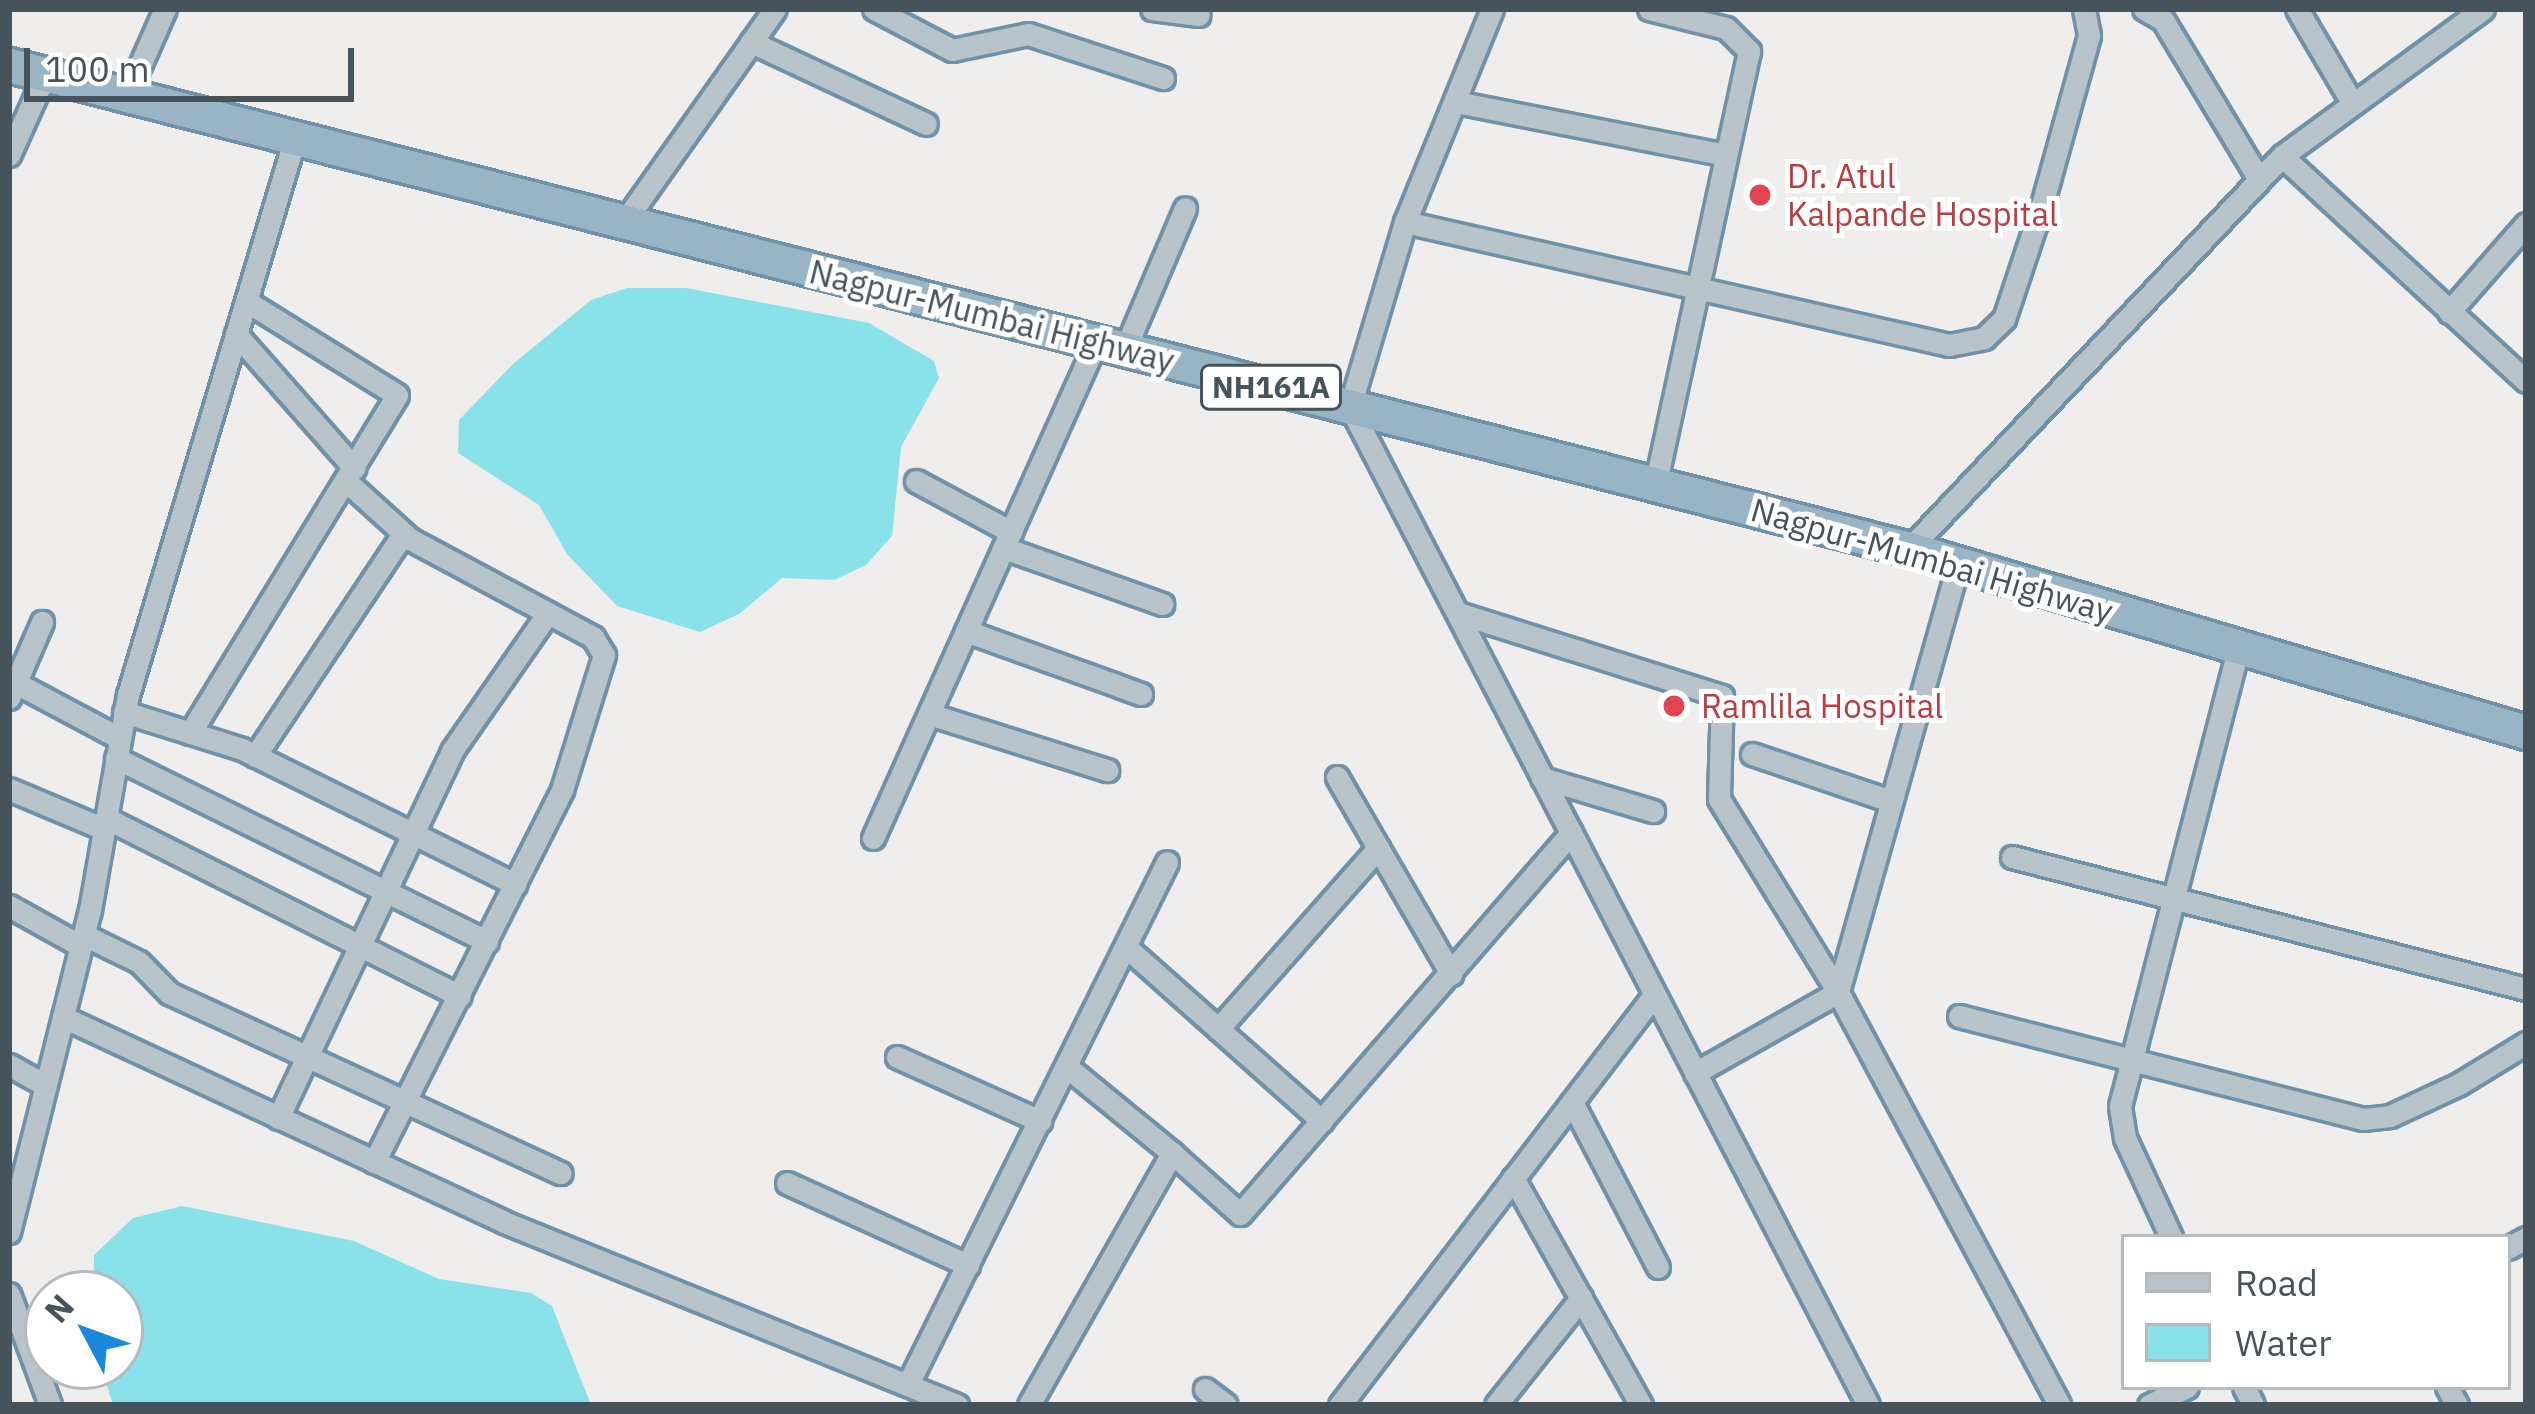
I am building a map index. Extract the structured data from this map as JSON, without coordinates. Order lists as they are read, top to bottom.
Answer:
{
  "streets": {
    "highway": ["Nagpur-Mumbai Highway", "NH161A"]
  },
  "places": ["Dr. Atul Kalpande Hospital", "Ramlila Hospital"],
  "legend": ["Road", "Water"],
  "scale_bar": "100 m",
  "north": "top left"
}
